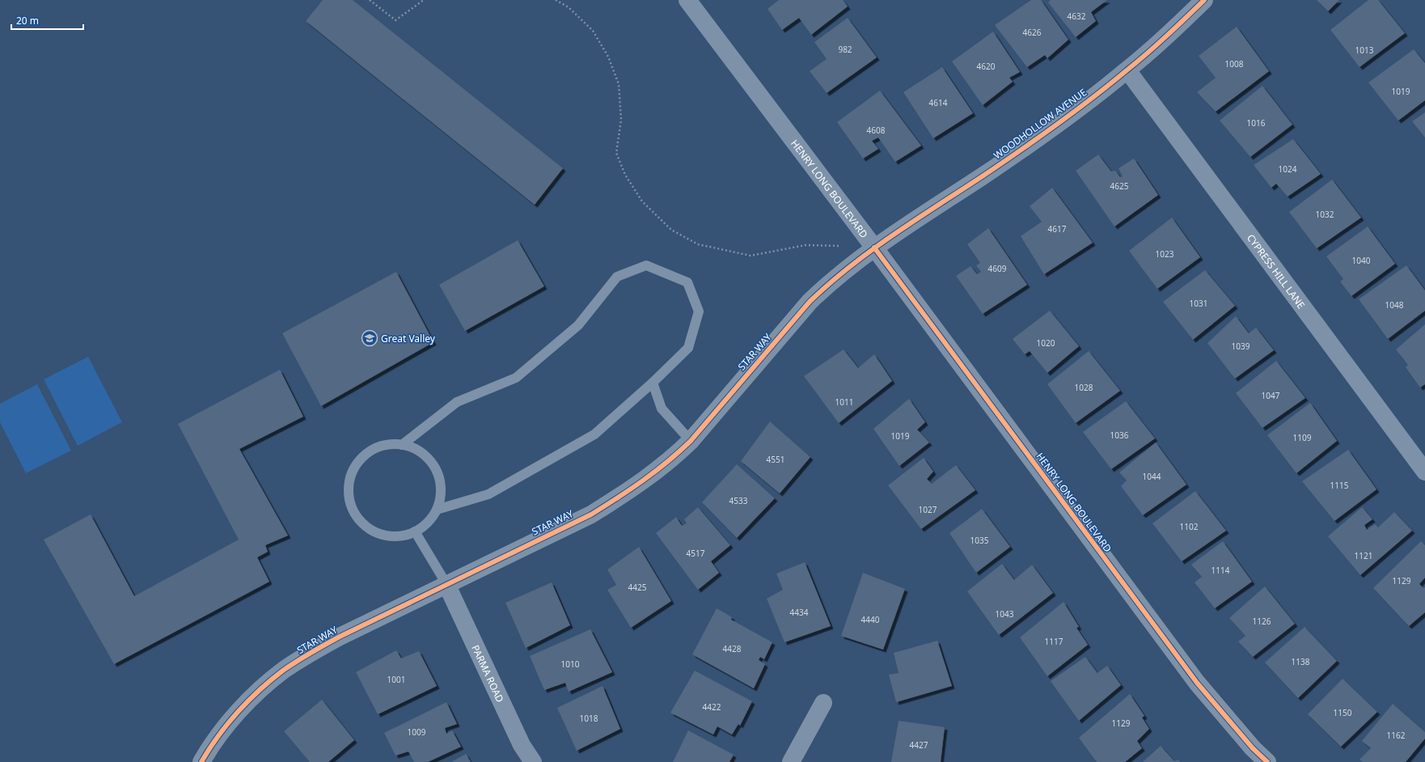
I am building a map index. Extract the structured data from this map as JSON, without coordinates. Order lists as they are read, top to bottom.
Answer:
{
  "streets": {
    "street": [
      "WOODHOLLOW AVENUE",
      "HENRY LONG BOULEVARD",
      "CYPRESS HILL LANE",
      "STAR WAY",
      "PARMA ROAD"
    ]
  },
  "crossings": [
    ["WOODHOLLOW AVENUE", "HENRY LONG BOULEVARD"],
    ["WOODHOLLOW AVENUE", "CYPRESS HILL LANE"],
    ["WOODHOLLOW AVENUE", "STAR WAY"],
    ["HENRY LONG BOULEVARD", "STAR WAY"],
    ["STAR WAY", "PARMA ROAD"]
  ],
  "places": {
    "school or university": ["Great Valley"]
  },
  "house_numbers": [
    "4632",
    "4626",
    "982",
    "1013",
    "1008",
    "4620",
    "1019",
    "4614",
    "1016",
    "4608",
    "1024",
    "4625",
    "1032",
    "4617",
    "1023",
    "1040",
    "4609",
    "1031",
    "1048",
    "1020",
    "1039",
    "1028",
    "1047",
    "1011",
    "1036",
    "1019",
    "1109",
    "4551",
    "1044",
    "1115",
    "4533",
    "1027",
    "1102",
    "1035",
    "4517",
    "1121",
    "1114",
    "1129",
    "4425",
    "4434",
    "1043",
    "4440",
    "1126",
    "1117",
    "4428",
    "1138",
    "1010",
    "1001",
    "4422",
    "1150",
    "1018",
    "1129",
    "1009",
    "1162",
    "4427"
  ],
  "scale_bar": "20 m"
}
